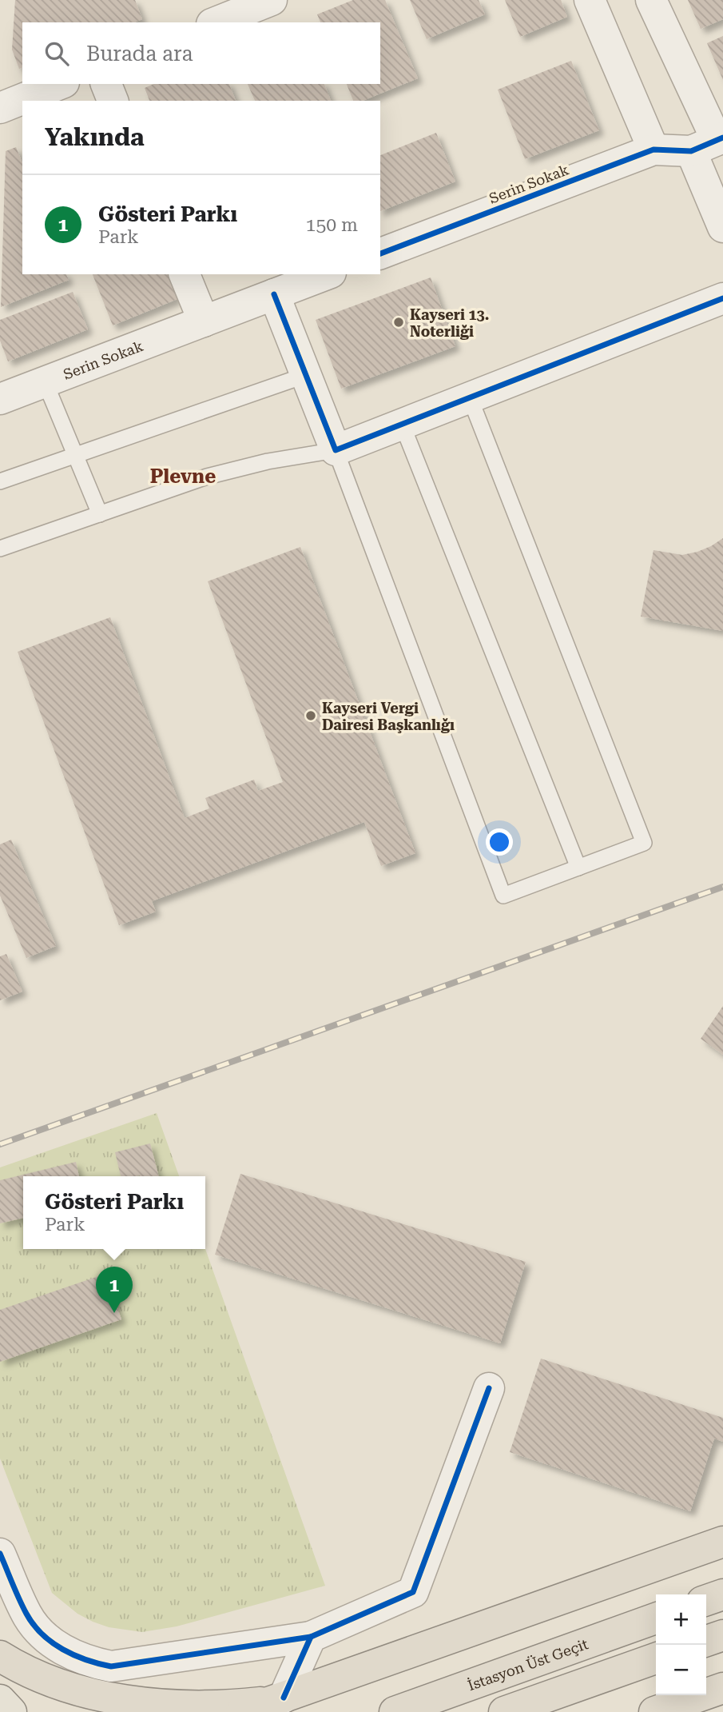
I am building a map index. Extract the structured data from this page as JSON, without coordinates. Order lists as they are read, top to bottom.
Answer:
{
  "streets": {
    "highway": ["İstasyon Üst Geçit"],
    "street": ["Serin Sokak"]
  },
  "districts": ["Plevne"],
  "places": ["Kayseri 13. Noterliği", "Kayseri Vergi Dairesi Başkanlığı"],
  "page": {
    "search": "Burada ara",
    "heading": "Yakında",
    "list": [
      {
        "mark": "1",
        "name": "Gösteri Parkı",
        "note": "Park",
        "value": "150 m"
      }
    ],
    "popup": ["Gösteri Parkı", "Park"],
    "pins": "1",
    "map_buttons": ["+", "−"]
  }
}
